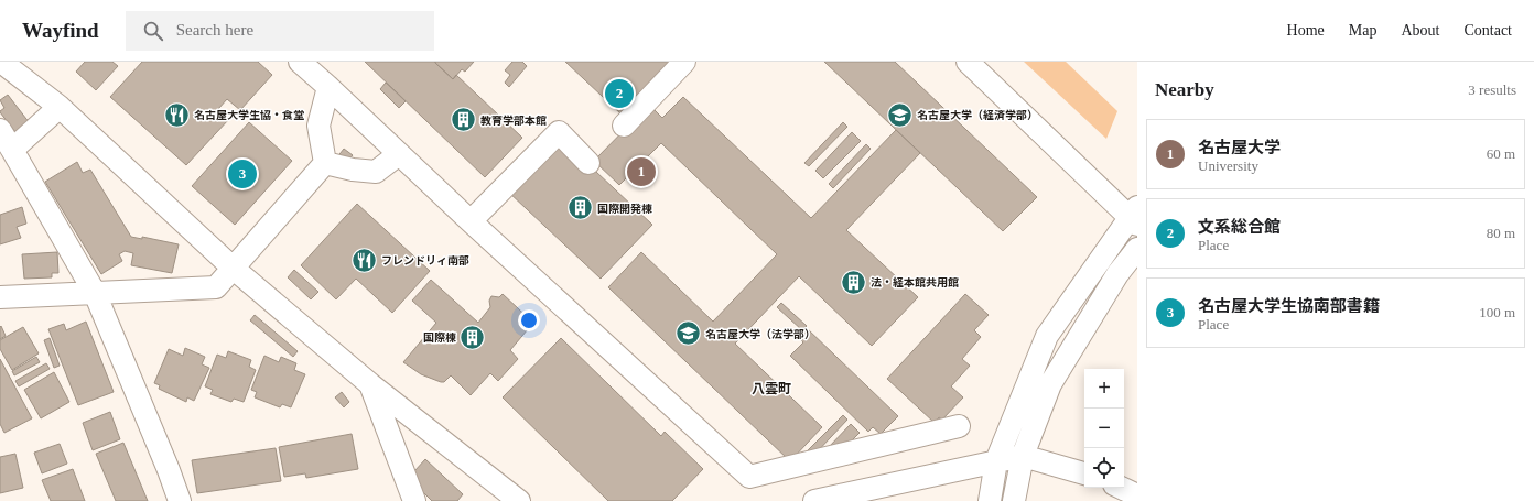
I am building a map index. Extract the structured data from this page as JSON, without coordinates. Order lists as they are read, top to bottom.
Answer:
{
  "districts": ["八雲町"],
  "places": {
    "restaurant": ["名古屋大学生協・食堂", "フレンドリィ南部"],
    "school or university": ["名古屋大学（経済学部）", "名古屋大学（法学部）"],
    "building": [
      "教育学部本館",
      "国際開発棟",
      "法・経本館共用館",
      "国際棟"
    ]
  },
  "page": {
    "header": "Wayfind",
    "search": "Search here",
    "nav": [
      "Home",
      "Map",
      "About",
      "Contact"
    ],
    "heading": ["Nearby", "3 results"],
    "pins": ["2", "1", "3"],
    "list": [
      {
        "mark": "1",
        "name": "名古屋大学",
        "note": "University",
        "value": "60 m"
      },
      {
        "mark": "2",
        "name": "文系総合館",
        "note": "Place",
        "value": "80 m"
      },
      {
        "mark": "3",
        "name": "名古屋大学生協南部書籍",
        "note": "Place",
        "value": "100 m"
      }
    ],
    "map_buttons": ["+", "−"]
  }
}
